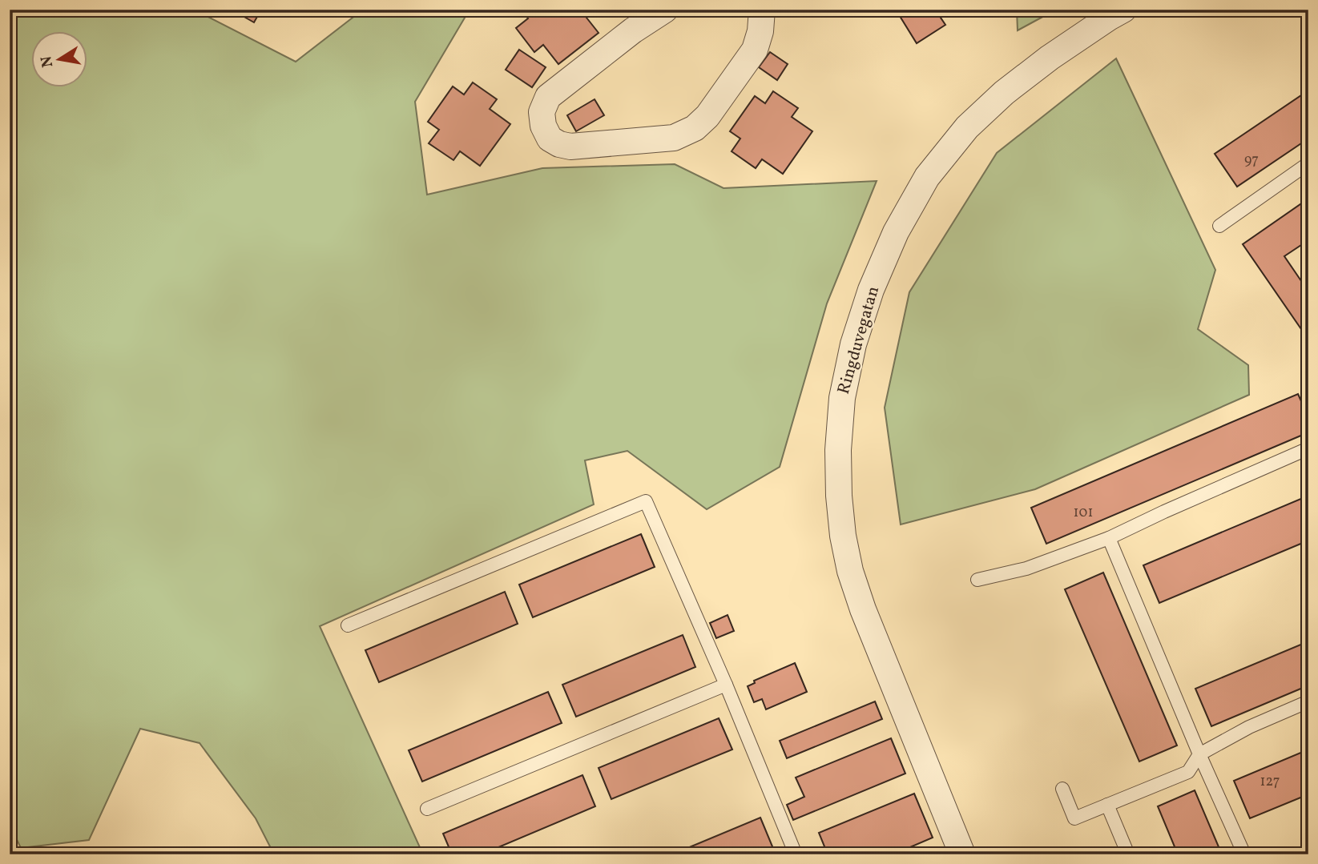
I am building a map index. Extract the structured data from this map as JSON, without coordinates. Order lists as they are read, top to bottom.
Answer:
{
  "streets": {
    "street": ["Ringduvegatan"]
  },
  "house_numbers": ["97", "101", "127"],
  "north": "left"
}
